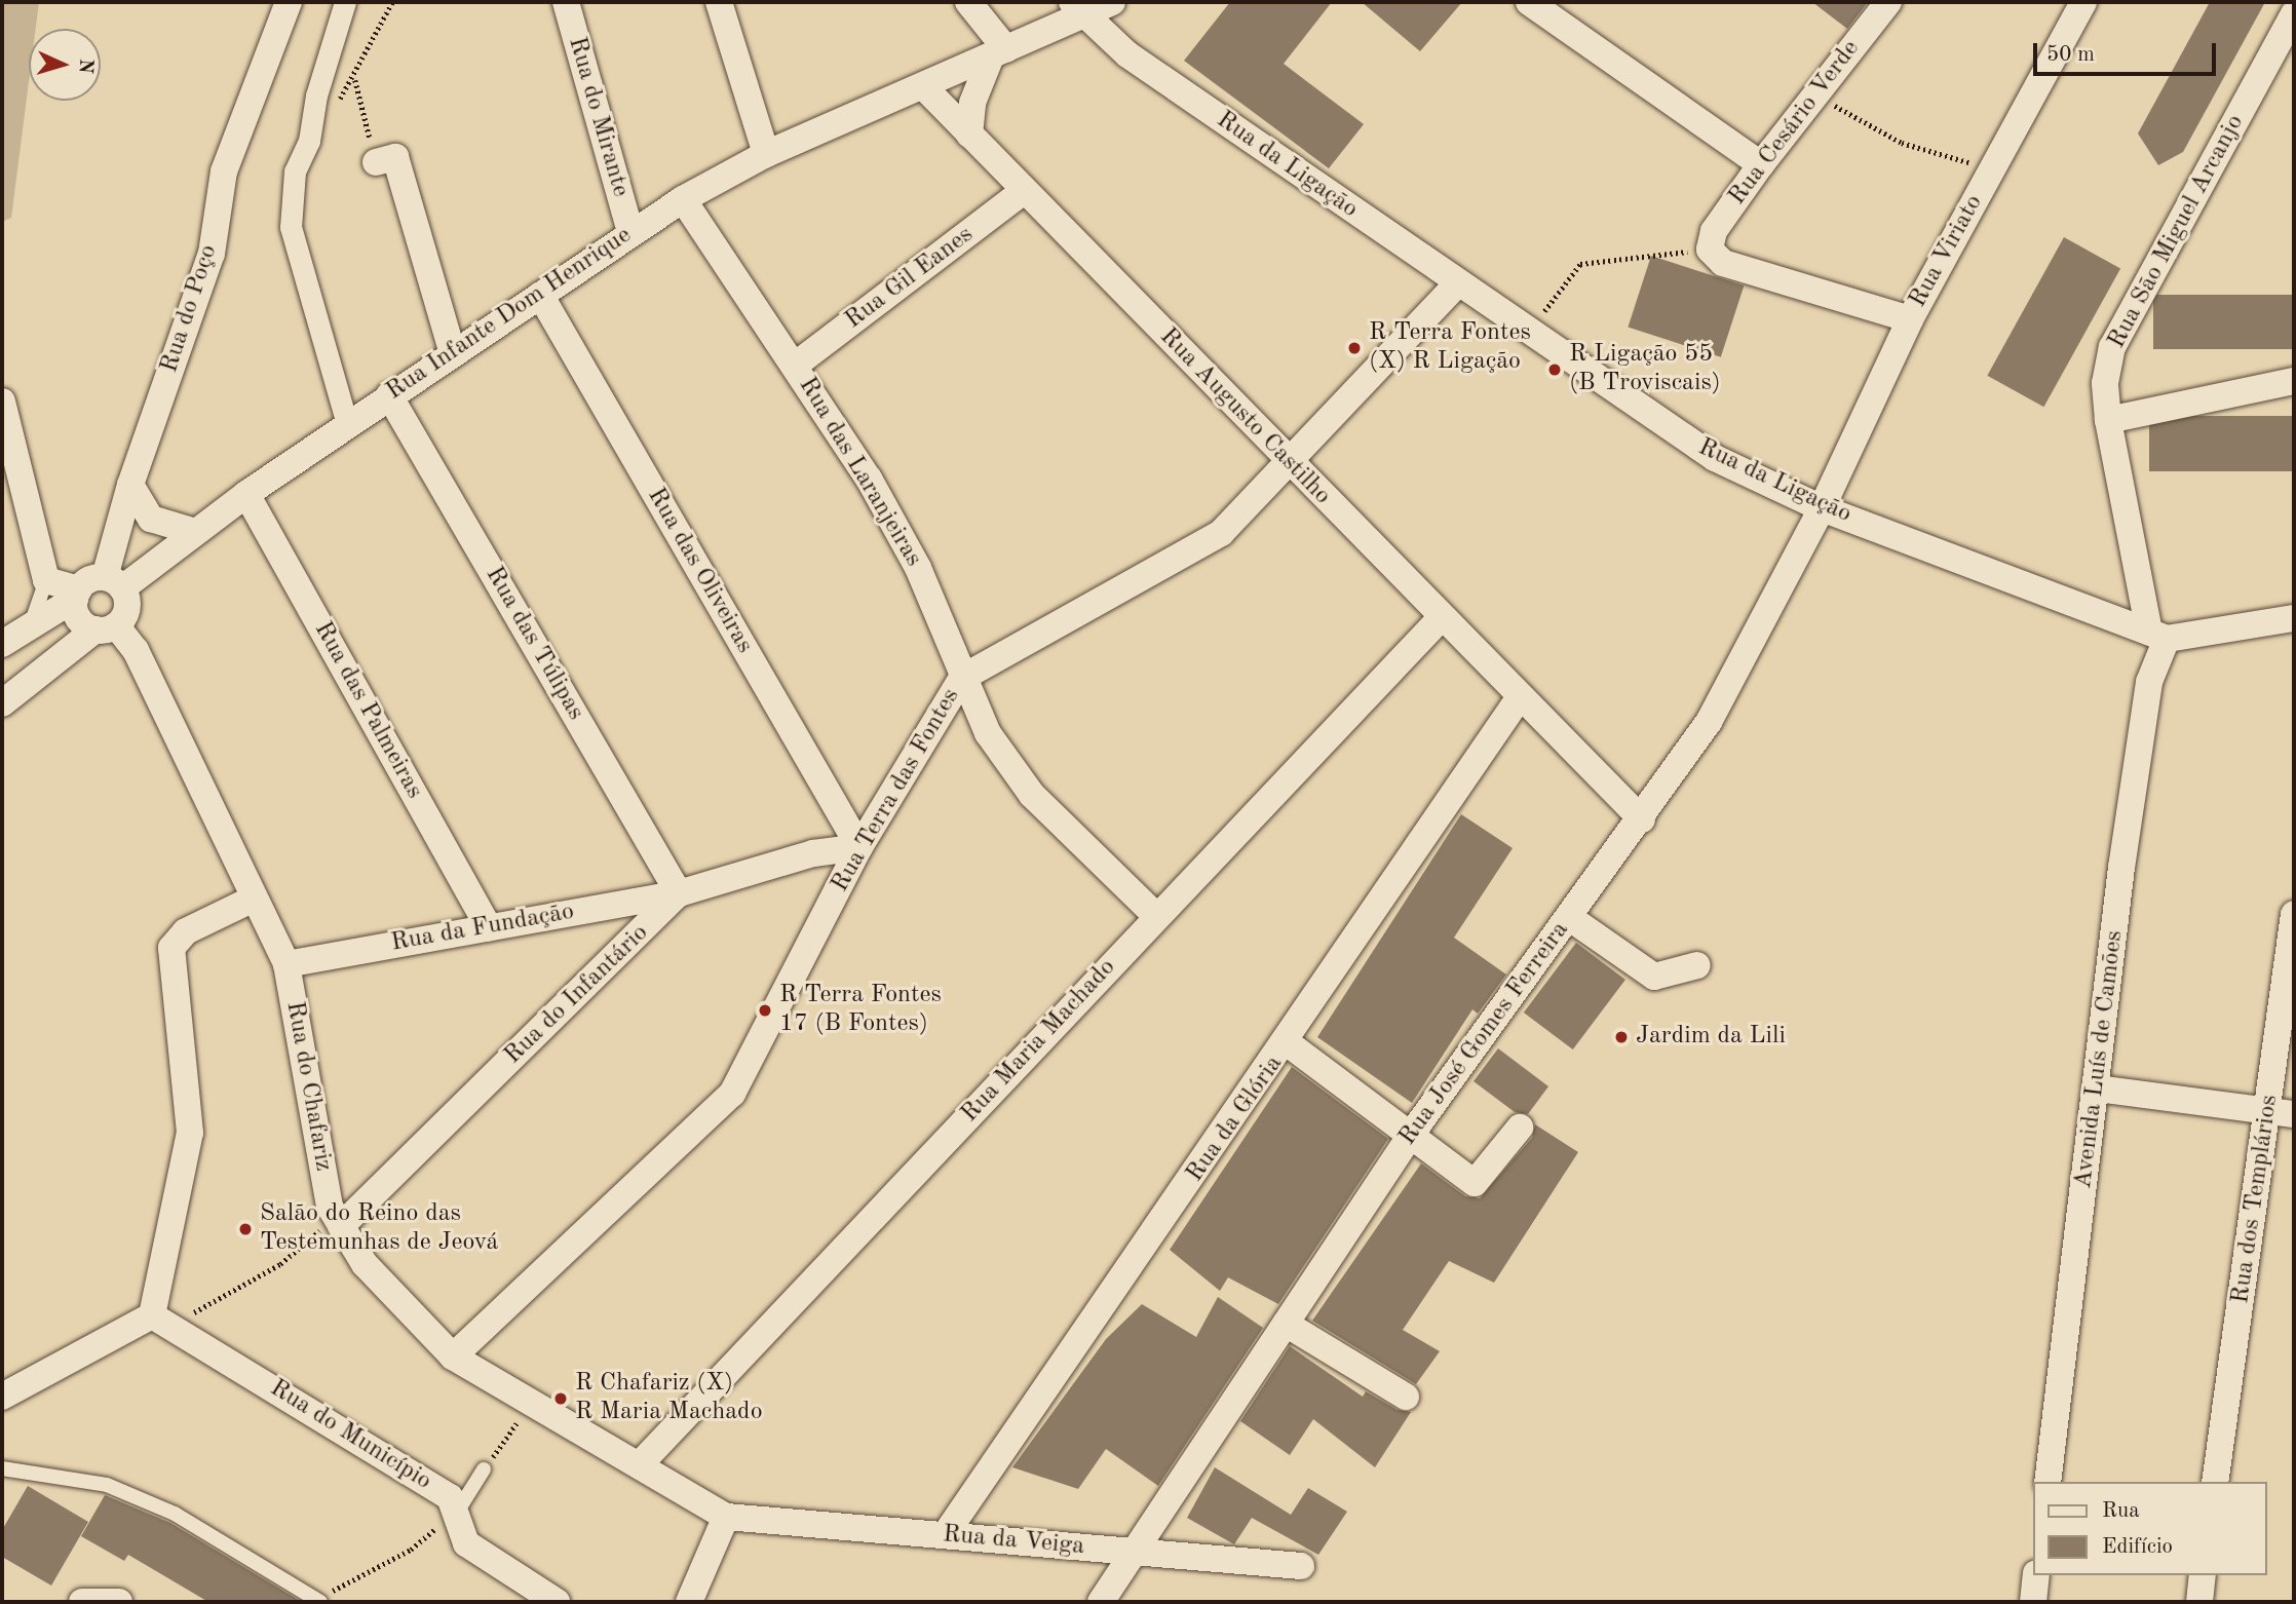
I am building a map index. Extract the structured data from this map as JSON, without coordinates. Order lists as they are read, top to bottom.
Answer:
{
  "streets": {
    "street": [
      "Rua do Mirante",
      "Rua Cesário Verde",
      "Rua da Ligação",
      "Rua São Miguel Arcanjo",
      "Rua Viriato",
      "Rua Gil Eanes",
      "Rua do Poço",
      "Rua Infante Dom Henrique",
      "Rua Augusto Castilho",
      "Rua das Laranjeiras",
      "Rua das Oliveiras",
      "Rua das Túlipas",
      "Rua das Palmeiras",
      "Rua Terra das Fontes",
      "Rua da Fundação",
      "Rua do Infantário",
      "Rua José Gomes Ferreira",
      "Rua Maria Machado",
      "Avenida Luís de Camões",
      "Rua do Chafariz",
      "Rua da Glória",
      "Rua dos Templários",
      "Rua do Município",
      "Rua da Veiga"
    ]
  },
  "crossings": [
    ["Rua do Mirante", "Rua Infante Dom Henrique"],
    ["Rua da Ligação", "Rua São Miguel Arcanjo"],
    ["Rua da Ligação", "Rua Viriato"],
    ["Rua da Ligação", "Rua Infante Dom Henrique"],
    ["Rua da Ligação", "Rua Terra das Fontes"],
    ["Rua da Ligação", "Rua José Gomes Ferreira"],
    ["Rua da Ligação", "Avenida Luís de Camões"],
    ["Rua São Miguel Arcanjo", "Avenida Luís de Camões"],
    ["Rua Viriato", "Rua José Gomes Ferreira"],
    ["Rua Gil Eanes", "Rua Augusto Castilho"],
    ["Rua Gil Eanes", "Rua das Laranjeiras"],
    ["Rua do Poço", "Rua Infante Dom Henrique"],
    ["Rua do Poço", "Rua do Chafariz"],
    ["Rua Infante Dom Henrique", "Rua Augusto Castilho"],
    ["Rua Infante Dom Henrique", "Rua das Laranjeiras"],
    ["Rua Infante Dom Henrique", "Rua das Oliveiras"],
    ["Rua Infante Dom Henrique", "Rua das Túlipas"],
    ["Rua Infante Dom Henrique", "Rua das Palmeiras"],
    ["Rua Infante Dom Henrique", "Rua do Chafariz"],
    ["Rua Augusto Castilho", "Rua Terra das Fontes"],
    ["Rua Augusto Castilho", "Rua José Gomes Ferreira"],
    ["Rua Augusto Castilho", "Rua Maria Machado"],
    ["Rua Augusto Castilho", "Rua da Glória"],
    ["Rua das Laranjeiras", "Rua Terra das Fontes"],
    ["Rua das Laranjeiras", "Rua Maria Machado"],
    ["Rua das Oliveiras", "Rua Terra das Fontes"],
    ["Rua das Oliveiras", "Rua do Infantário"],
    ["Rua das Túlipas", "Rua da Fundação"],
    ["Rua das Túlipas", "Rua do Infantário"],
    ["Rua das Palmeiras", "Rua da Fundação"],
    ["Rua Terra das Fontes", "Rua do Infantário"],
    ["Rua Terra das Fontes", "Rua do Chafariz"],
    ["Rua da Fundação", "Rua do Infantário"],
    ["Rua da Fundação", "Rua do Chafariz"],
    ["Rua do Infantário", "Rua do Chafariz"],
    ["Rua José Gomes Ferreira", "Rua da Veiga"],
    ["Rua Maria Machado", "Rua do Chafariz"],
    ["Rua do Chafariz", "Rua da Veiga"],
    ["Rua da Glória", "Rua da Veiga"]
  ],
  "places": [
    "R Terra Fontes (X) R Ligação",
    "R Ligação 55 (B Troviscais)",
    "R Terra Fontes 17 (B Fontes)",
    "Jardim da Lili",
    "Salão do Reino das Testemunhas de Jeová",
    "R Chafariz (X) R Maria Machado"
  ],
  "legend": ["Rua", "Edifício"],
  "scale_bar": "50 m",
  "north": "right"
}
